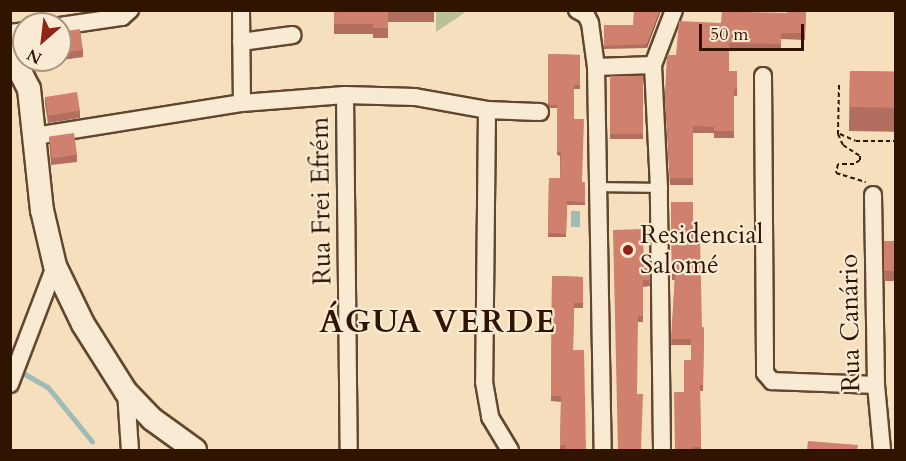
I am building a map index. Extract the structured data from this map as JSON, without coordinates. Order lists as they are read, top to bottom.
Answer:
{
  "streets": {
    "street": ["Rua Frei Efrém", "Rua Canário"]
  },
  "districts": ["ÁGUA VERDE"],
  "places": ["Residencial Salomé"],
  "scale_bar": "50 m",
  "north": "bottom left"
}
